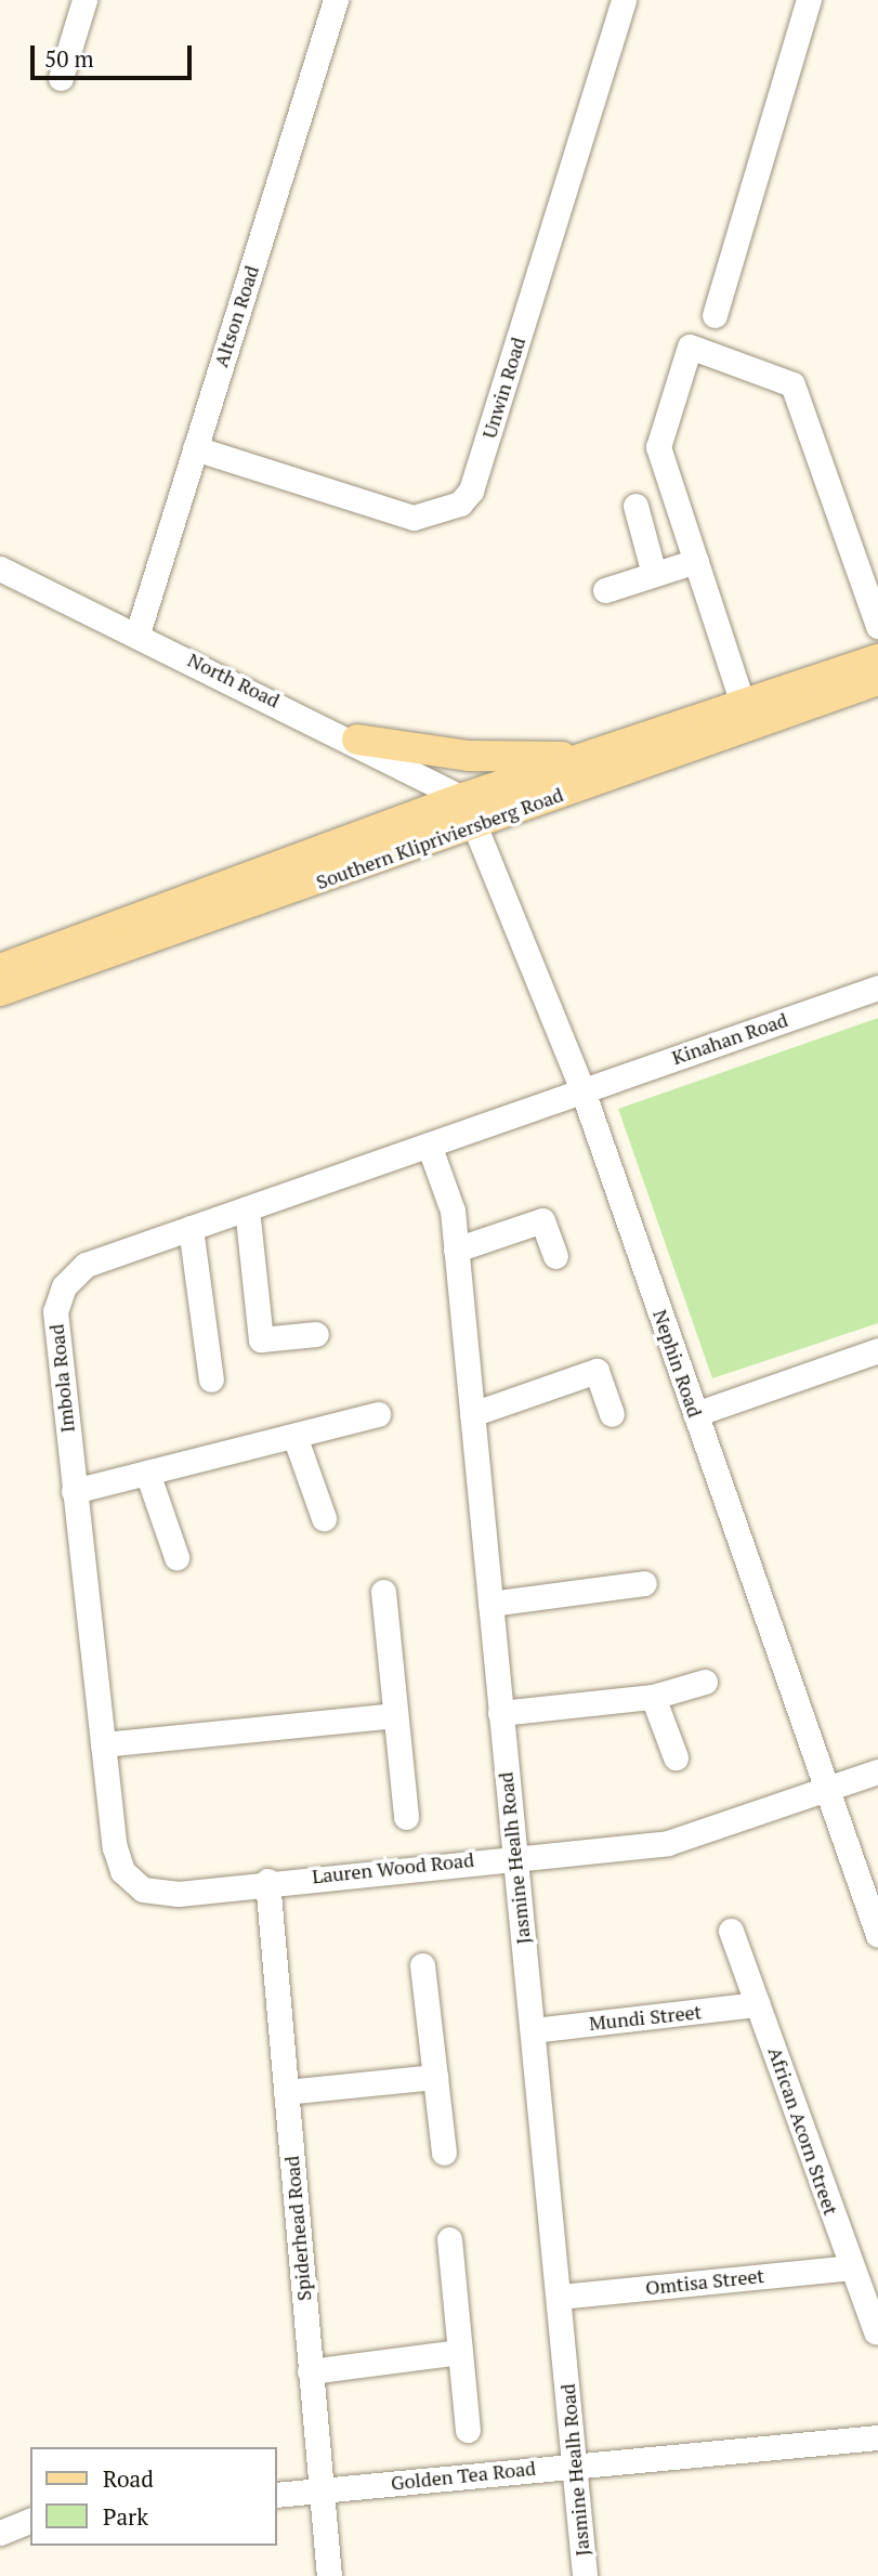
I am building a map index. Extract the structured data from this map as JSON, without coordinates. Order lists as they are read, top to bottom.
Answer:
{
  "streets": {
    "main road": ["Southern Klipriviersberg Road"],
    "street": [
      "Altson Road",
      "Unwin Road",
      "North Road",
      "Kinahan Road",
      "Nephin Road",
      "Imbola Road",
      "Jasmine Healh Road",
      "Lauren Wood Road",
      "Mundi Street",
      "African Acorn Street",
      "Spiderhead Road",
      "Omtisa Street",
      "Golden Tea Road"
    ]
  },
  "crossings": [
    ["Altson Road", "Unwin Road"],
    ["Altson Road", "North Road"],
    ["North Road", "Southern Klipriviersberg Road"],
    ["North Road", "Nephin Road"],
    ["Southern Klipriviersberg Road", "Nephin Road"],
    ["Kinahan Road", "Nephin Road"],
    ["Kinahan Road", "Imbola Road"],
    ["Nephin Road", "Imbola Road"],
    ["Nephin Road", "Lauren Wood Road"],
    ["Imbola Road", "Jasmine Healh Road"],
    ["Imbola Road", "Lauren Wood Road"],
    ["Jasmine Healh Road", "Lauren Wood Road"],
    ["Jasmine Healh Road", "Mundi Street"],
    ["Jasmine Healh Road", "Omtisa Street"],
    ["Jasmine Healh Road", "Golden Tea Road"],
    ["Lauren Wood Road", "Spiderhead Road"],
    ["Mundi Street", "African Acorn Street"],
    ["African Acorn Street", "Omtisa Street"],
    ["Spiderhead Road", "Golden Tea Road"]
  ],
  "legend": ["Road", "Park"],
  "scale_bar": "50 m"
}
